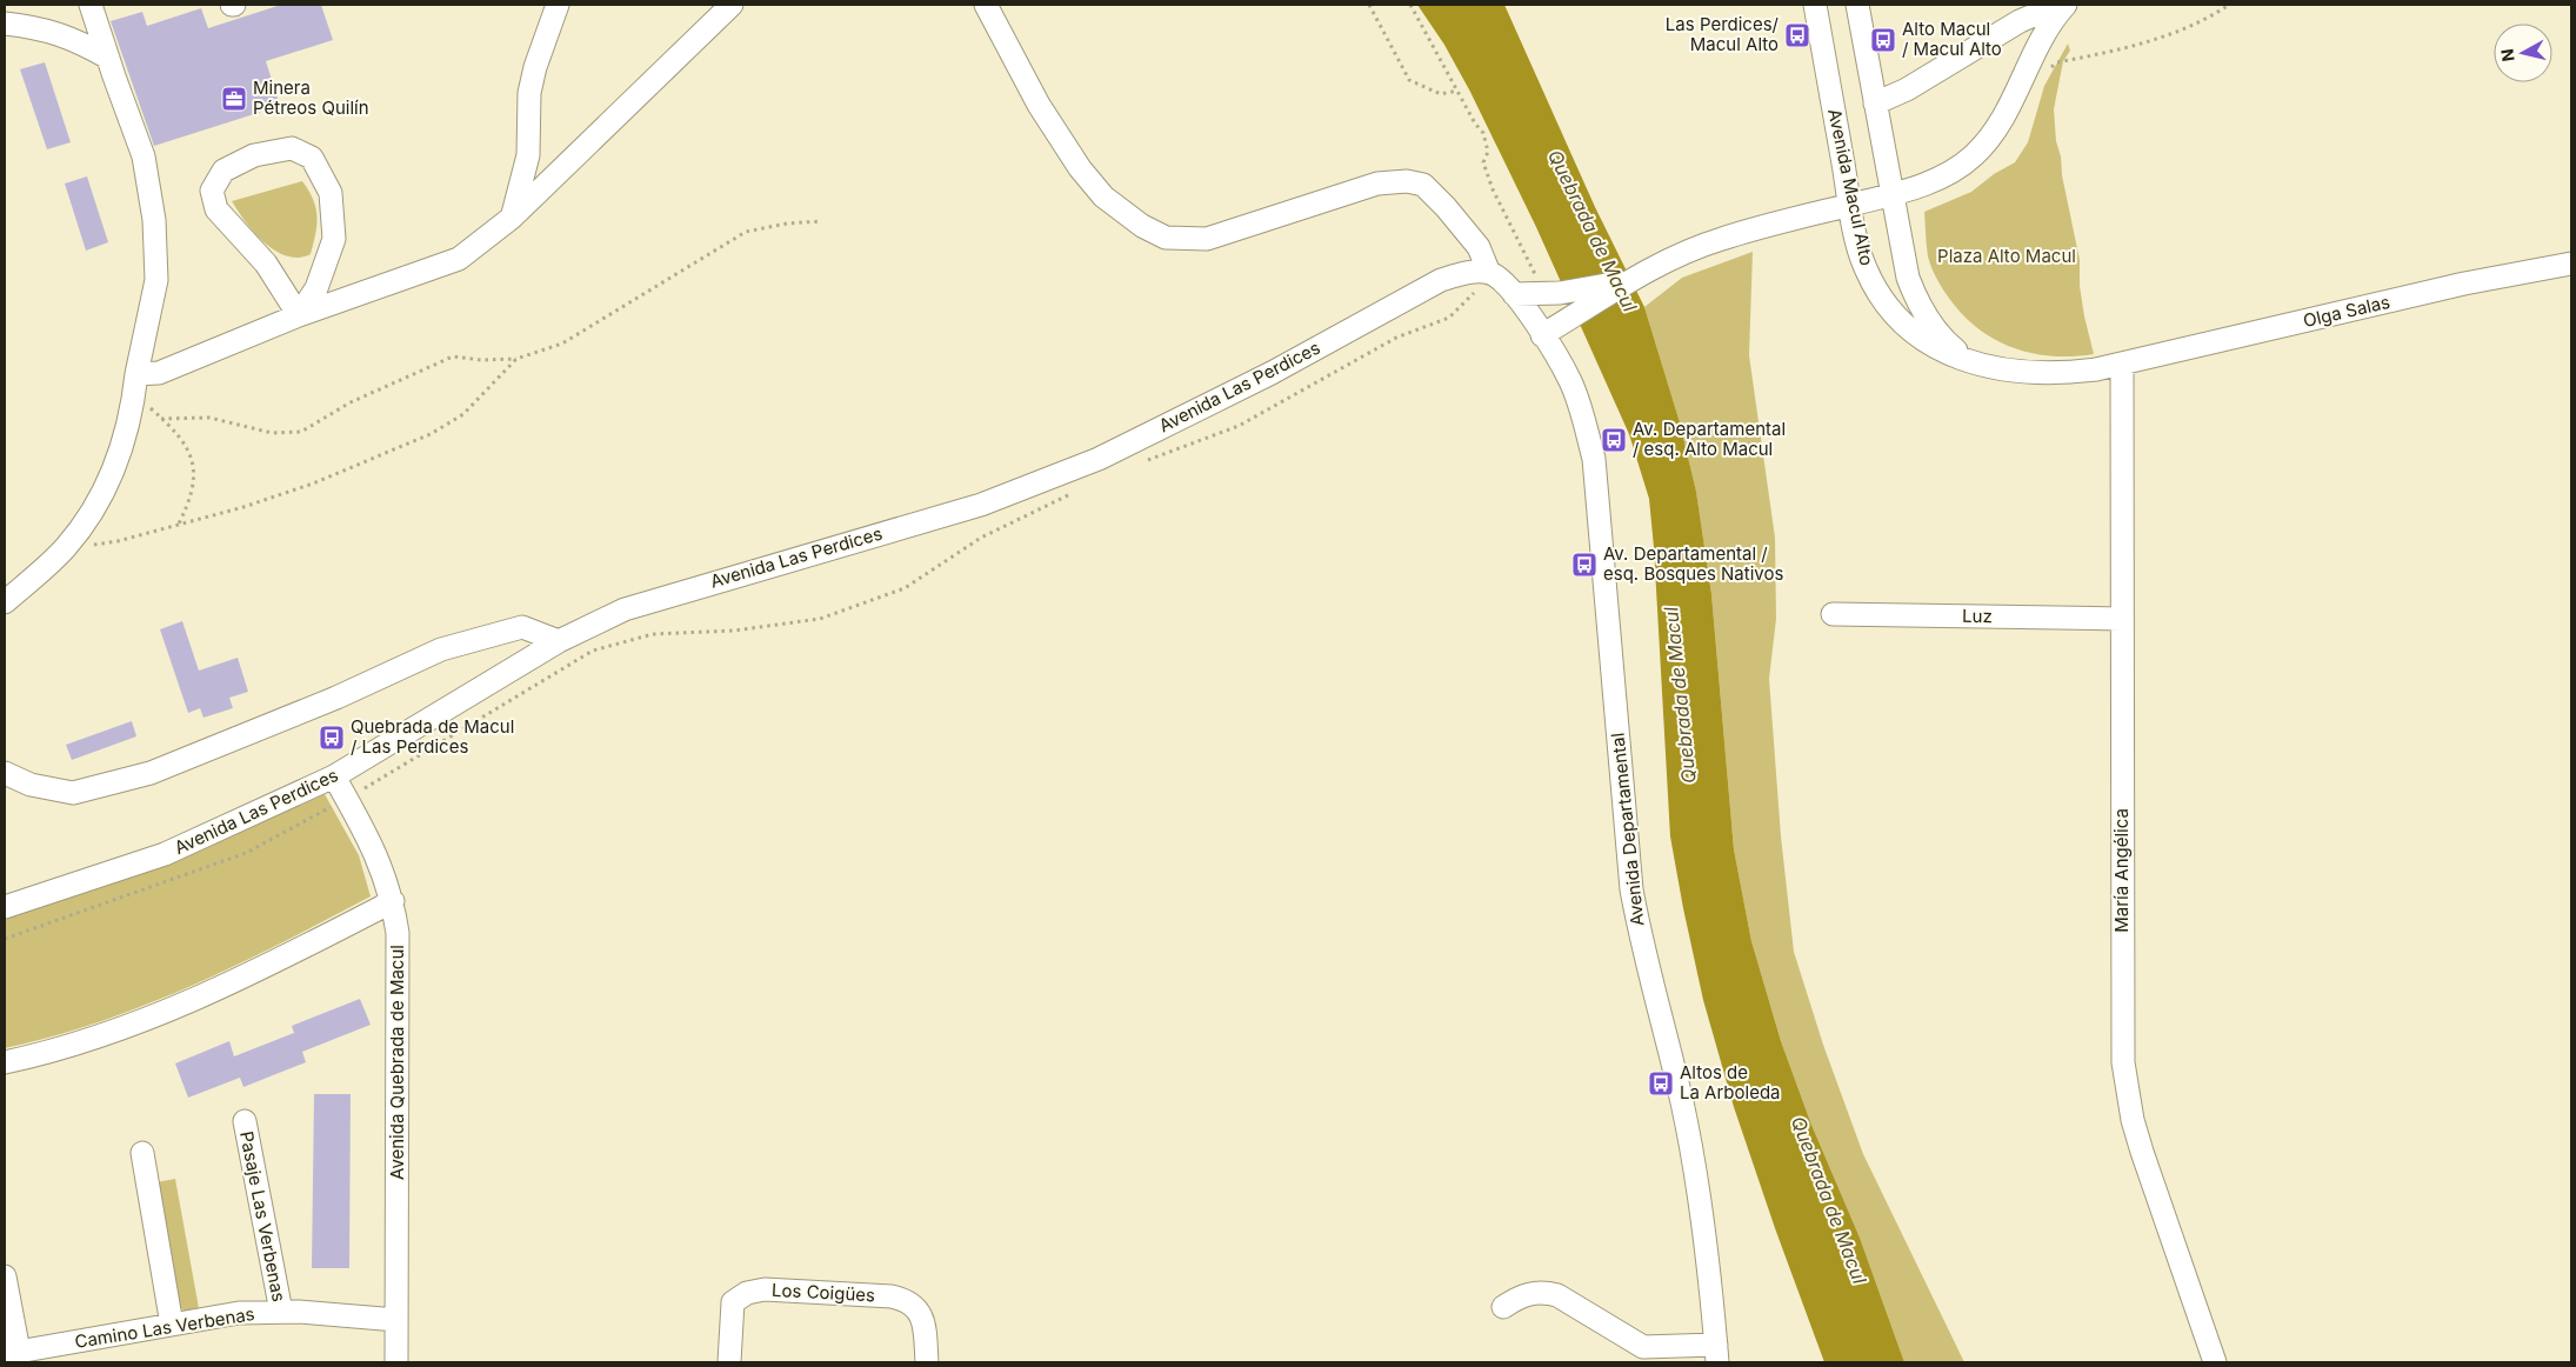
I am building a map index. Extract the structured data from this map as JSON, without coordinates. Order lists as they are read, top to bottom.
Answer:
{
  "streets": {
    "street": [
      "Avenida Macul Alto",
      "Olga Salas",
      "Avenida Las Perdices",
      "Luz",
      "Avenida Departamental",
      "María Angélica",
      "Avenida Quebrada de Macul",
      "Pasaje Las Verbenas",
      "Los Coigües",
      "Camino Las Verbenas"
    ]
  },
  "crossings": [
    ["Avenida Macul Alto", "Olga Salas"],
    ["Avenida Macul Alto", "María Angélica"],
    ["Olga Salas", "María Angélica"],
    ["Avenida Las Perdices", "Avenida Quebrada de Macul"],
    ["Luz", "María Angélica"],
    ["Avenida Quebrada de Macul", "Camino Las Verbenas"],
    ["Pasaje Las Verbenas", "Camino Las Verbenas"]
  ],
  "water": ["Quebrada de Macul"],
  "parks": ["Plaza Alto Macul"],
  "places": {
    "bus stop": [
      "Las Perdices/ Macul Alto",
      "Alto Macul / Macul Alto",
      "Av. Departamental / esq. Alto Macul",
      "Av. Departamental / esq. Bosques Nativos",
      "Quebrada de Macul / Las Perdices",
      "Altos de La Arboleda"
    ],
    "office": ["Minera Pétreos Quilín"]
  },
  "north": "left"
}
